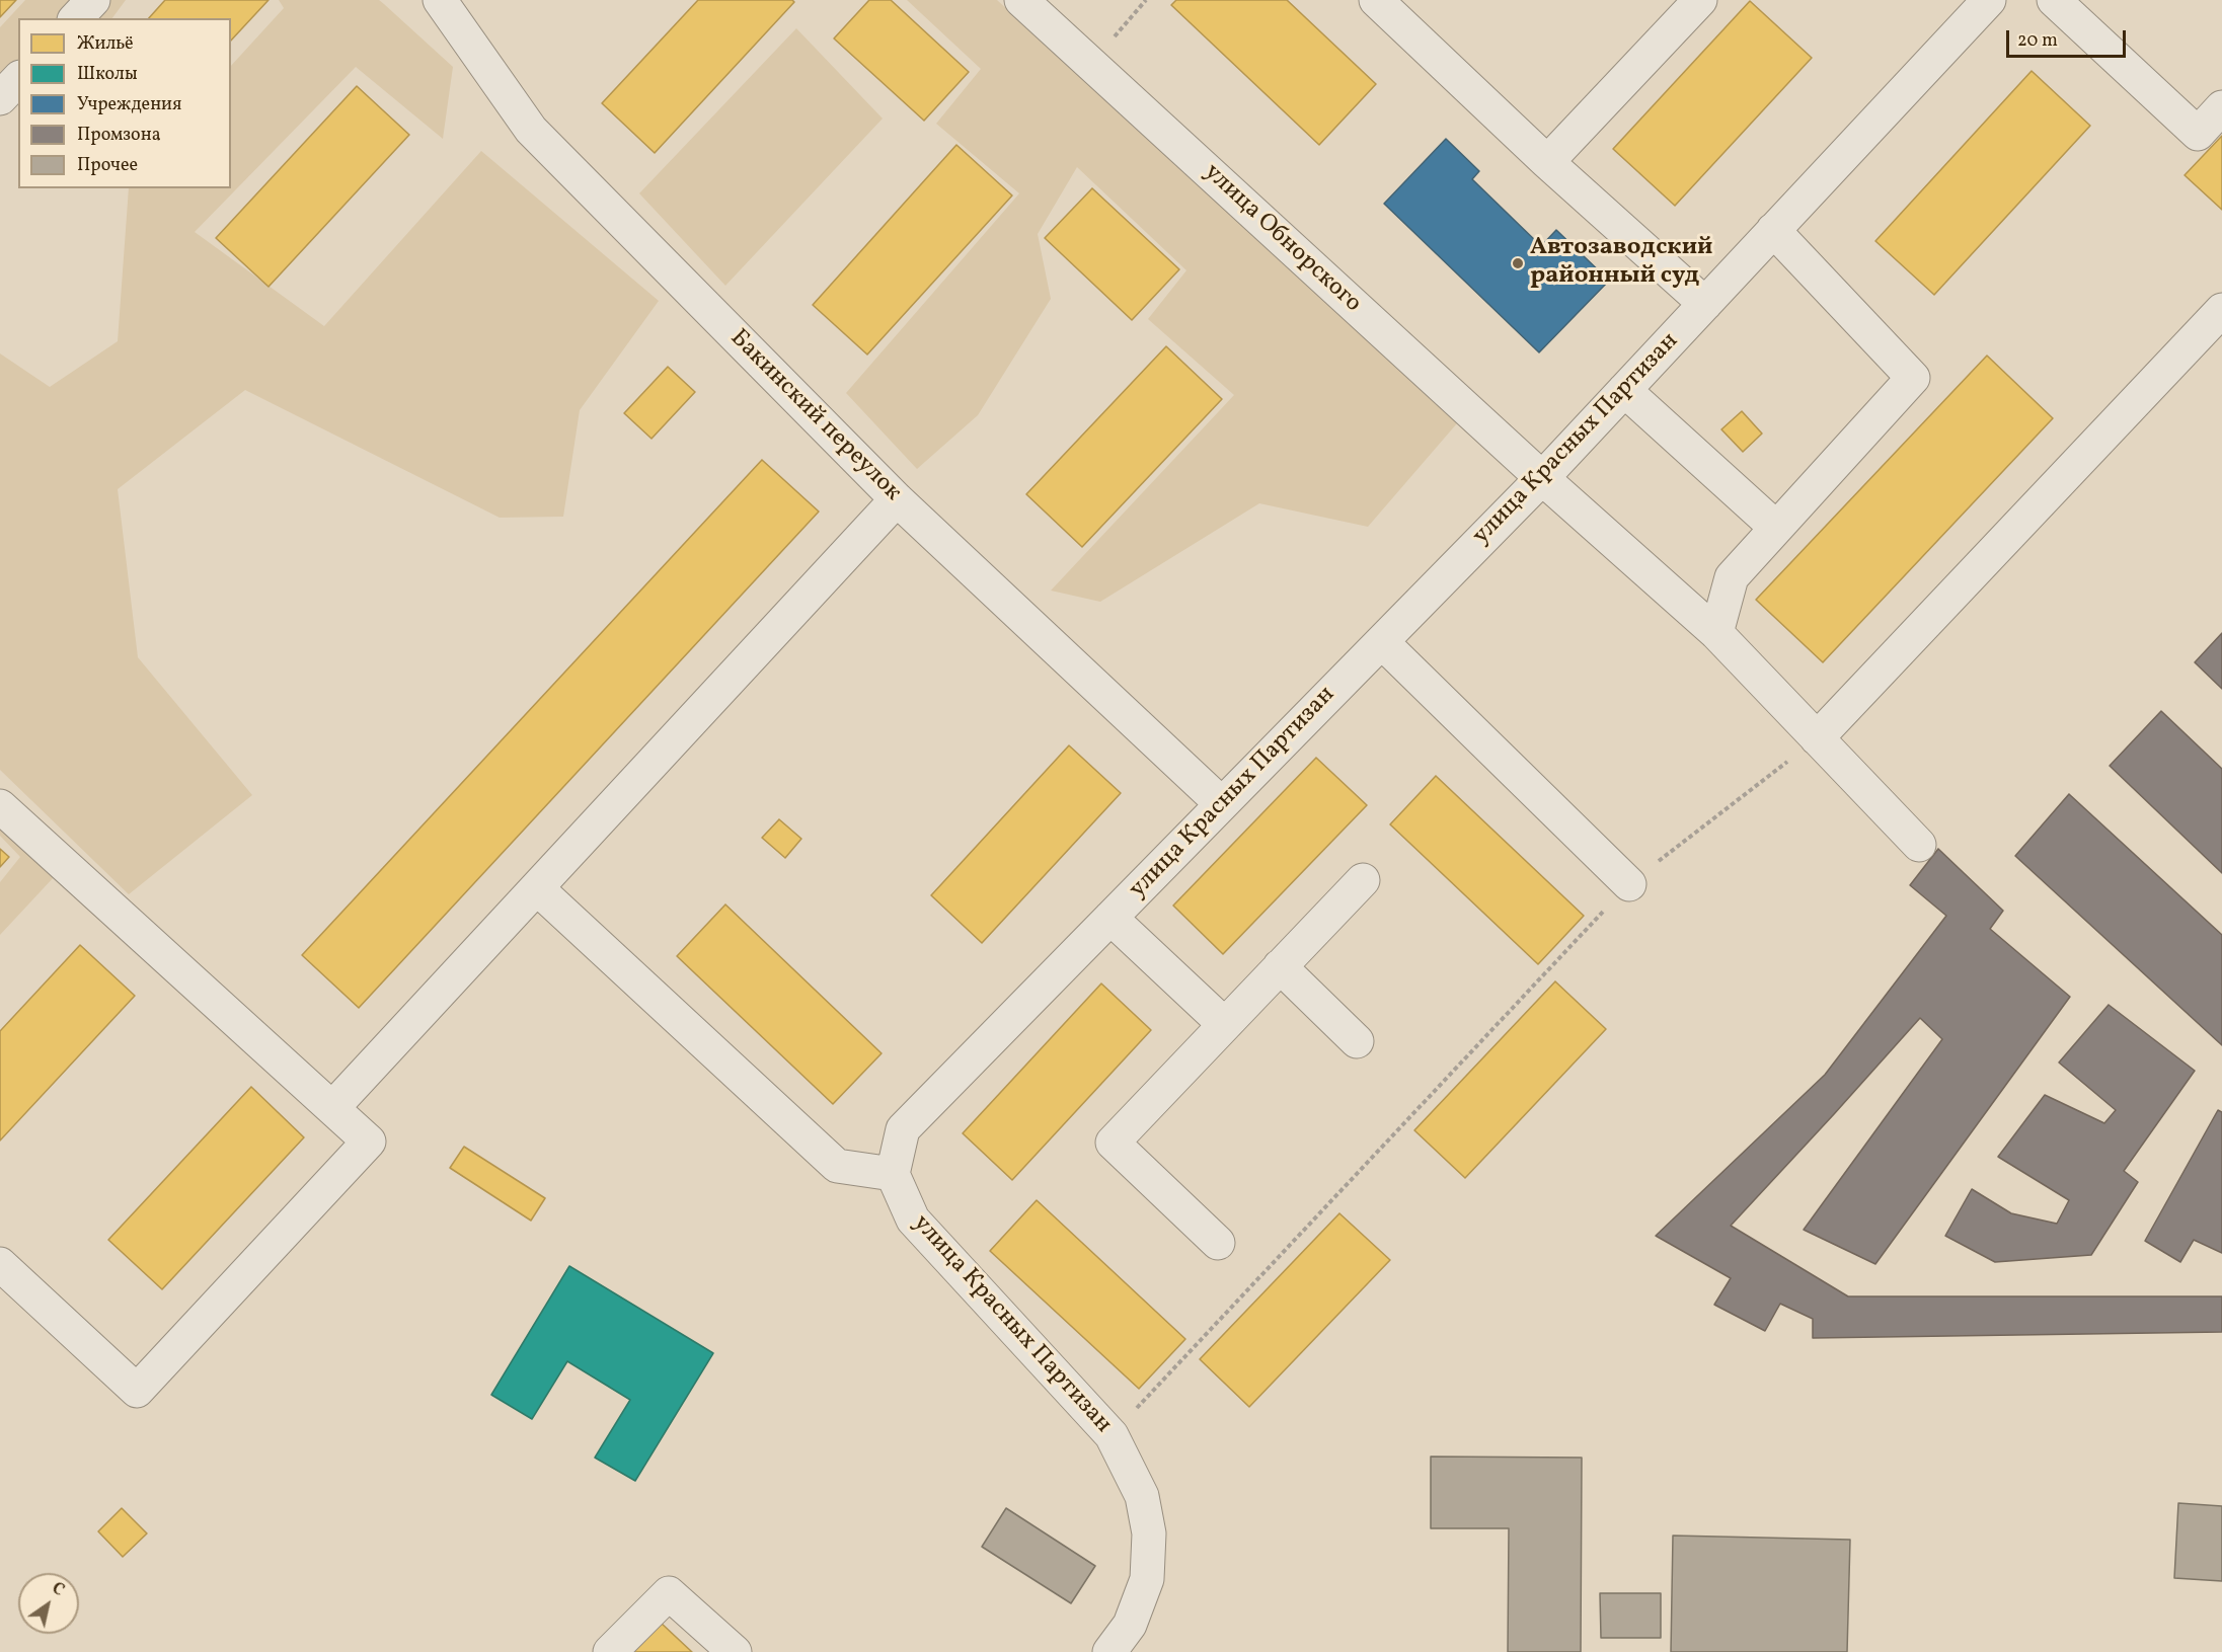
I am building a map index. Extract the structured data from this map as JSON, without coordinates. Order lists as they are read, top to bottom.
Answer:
{
  "streets": {
    "street": ["улица Обнорского", "Бакинский переулок", "улица Красных Партизан"]
  },
  "crossings": [
    ["улица Обнорского", "улица Красных Партизан"],
    ["Бакинский переулок", "улица Красных Партизан"]
  ],
  "places": ["Автозаводский районный суд"],
  "legend": [
    "Жильё",
    "Школы",
    "Учреждения",
    "Промзона",
    "Прочее"
  ],
  "scale_bar": "20 m",
  "north": "top right"
}
